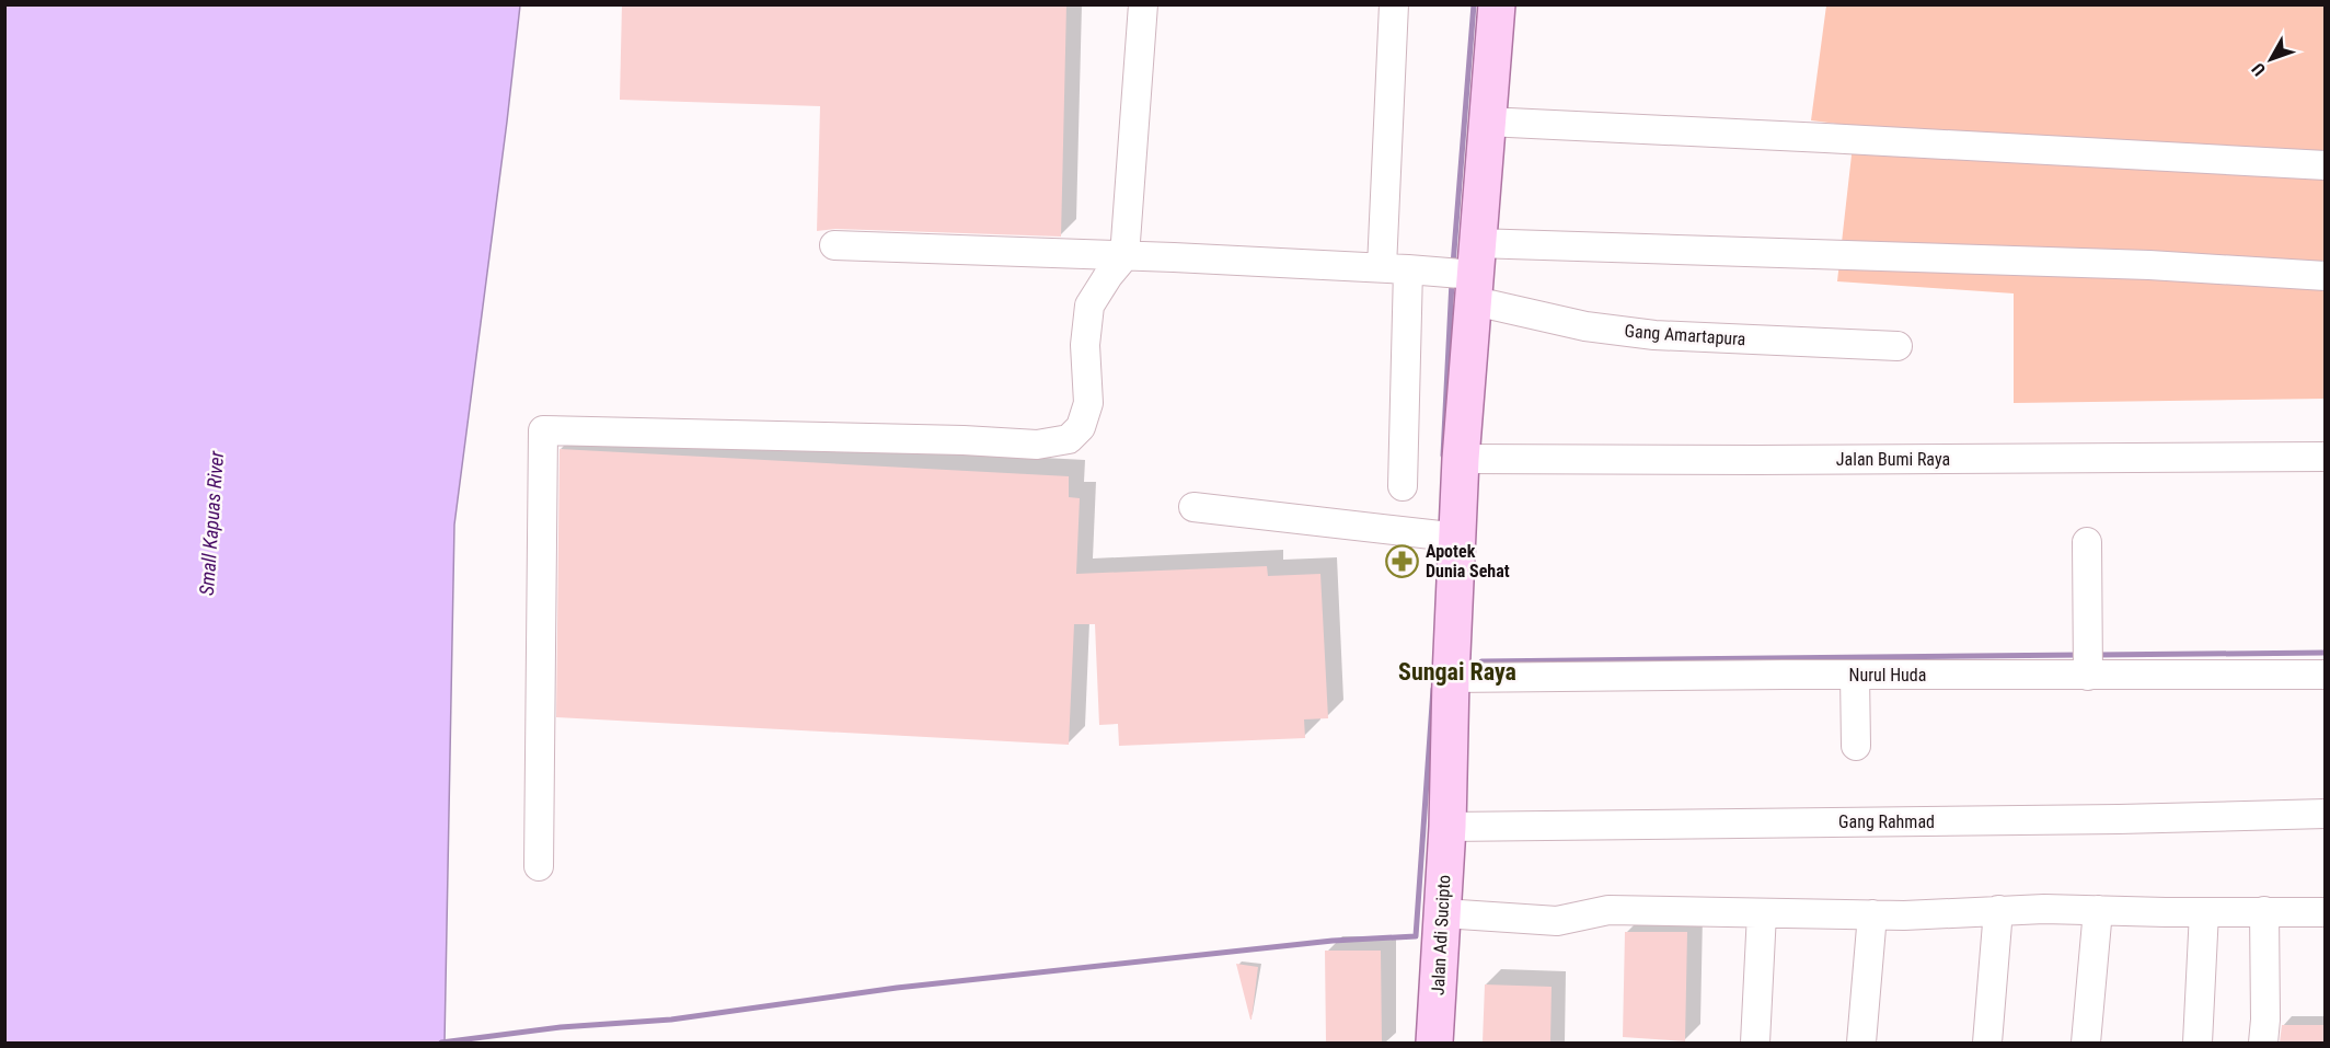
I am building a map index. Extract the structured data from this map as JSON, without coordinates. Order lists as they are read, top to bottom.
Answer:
{
  "streets": {
    "main road": ["Jalan Adi Sucipto"],
    "street": [
      "Gang Amartapura",
      "Jalan Bumi Raya",
      "Nurul Huda",
      "Gang Rahmad"
    ]
  },
  "crossings": [
    ["Gang Amartapura", "Jalan Adi Sucipto"],
    ["Jalan Bumi Raya", "Jalan Adi Sucipto"],
    ["Nurul Huda", "Jalan Adi Sucipto"],
    ["Gang Rahmad", "Jalan Adi Sucipto"]
  ],
  "districts": ["Sungai Raya"],
  "water": ["Small Kapuas River"],
  "places": {
    "pharmacy": ["Apotek Dunia Sehat"]
  },
  "north": "bottom left"
}
